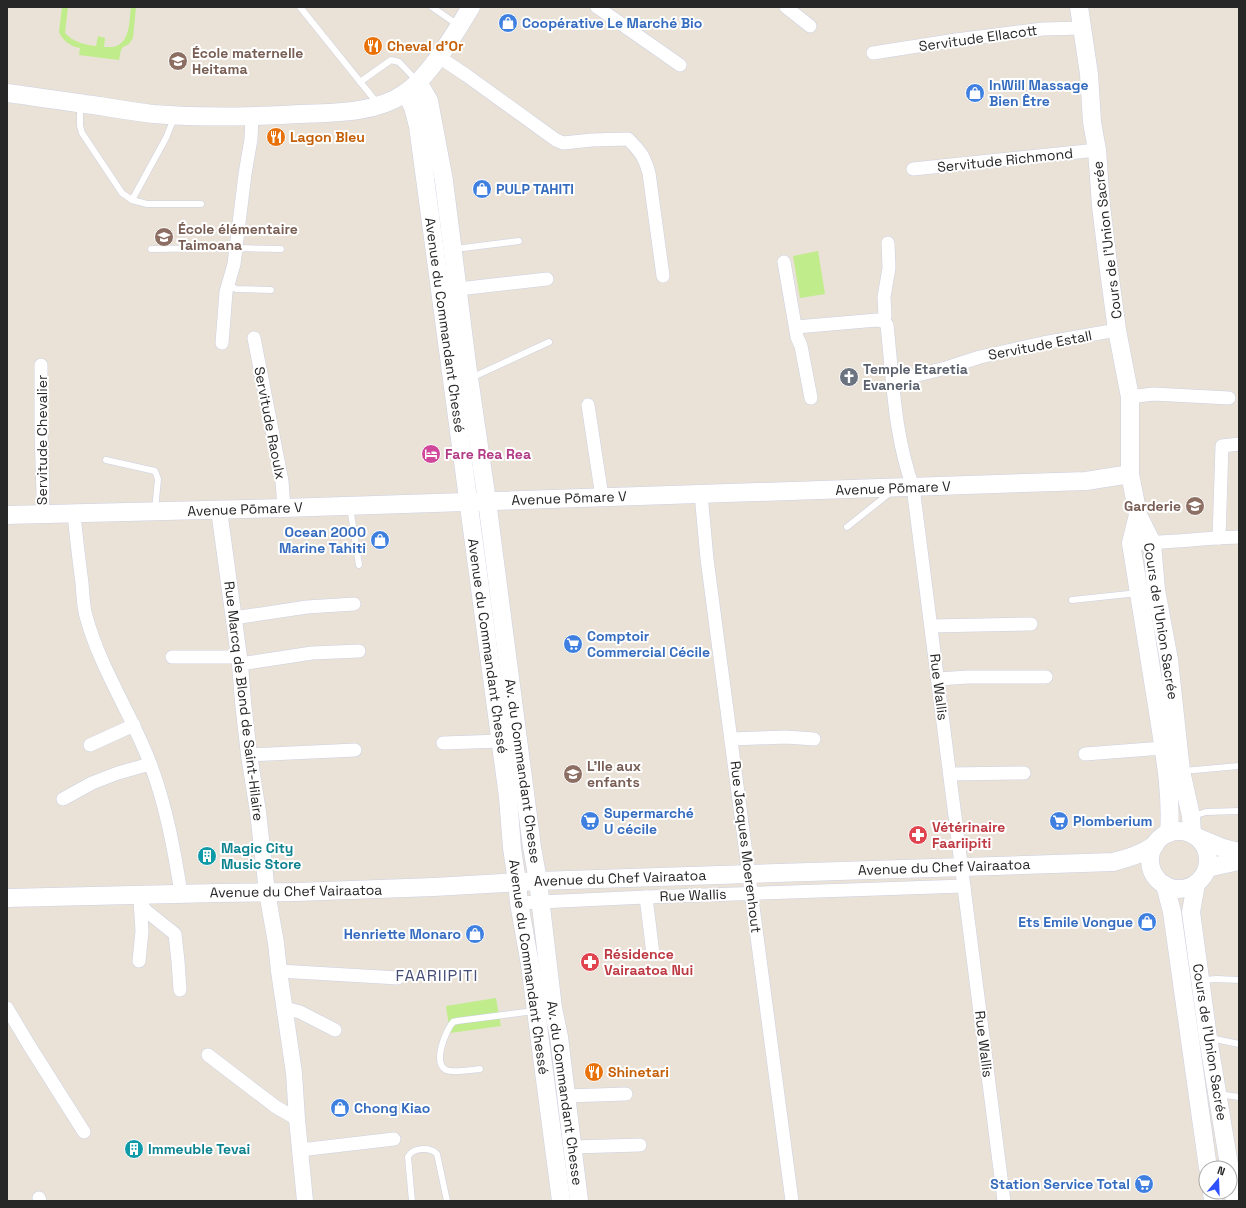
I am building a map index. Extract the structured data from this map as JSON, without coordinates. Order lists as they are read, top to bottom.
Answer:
{
  "streets": {
    "main road": [
      "Cours de l'Union Sacrée",
      "Avenue du Commandant Chessé",
      "Avenue Pōmare V",
      "Av. du Commandant Chesse",
      "Avenue du Chef Vairaatoa"
    ],
    "street": [
      "Servitude Ellacott",
      "Servitude Richmond",
      "Servitude Estall",
      "Servitude Raoulx",
      "Servitude Chevalier",
      "Rue Wallis",
      "Rue Marcq de Blond de Saint-Hilaire",
      "Rue Jacques Moerenhout"
    ]
  },
  "crossings": [
    ["Servitude Ellacott", "Cours de l'Union Sacrée"],
    ["Servitude Richmond", "Cours de l'Union Sacrée"],
    ["Cours de l'Union Sacrée", "Servitude Estall"],
    ["Cours de l'Union Sacrée", "Avenue Pōmare V"],
    ["Cours de l'Union Sacrée", "Avenue du Chef Vairaatoa"],
    ["Avenue du Commandant Chessé", "Avenue Pōmare V"],
    ["Avenue du Commandant Chessé", "Rue Wallis"],
    ["Avenue du Commandant Chessé", "Av. du Commandant Chesse"],
    ["Avenue du Commandant Chessé", "Avenue du Chef Vairaatoa"],
    ["Servitude Estall", "Rue Wallis"],
    ["Servitude Raoulx", "Avenue Pōmare V"],
    ["Servitude Chevalier", "Avenue Pōmare V"],
    ["Avenue Pōmare V", "Rue Wallis"],
    ["Avenue Pōmare V", "Rue Marcq de Blond de Saint-Hilaire"],
    ["Avenue Pōmare V", "Av. du Commandant Chesse"],
    ["Avenue Pōmare V", "Rue Jacques Moerenhout"],
    ["Rue Wallis", "Av. du Commandant Chesse"],
    ["Rue Wallis", "Rue Jacques Moerenhout"],
    ["Rue Wallis", "Avenue du Chef Vairaatoa"],
    ["Rue Marcq de Blond de Saint-Hilaire", "Avenue du Chef Vairaatoa"],
    ["Av. du Commandant Chesse", "Avenue du Chef Vairaatoa"],
    ["Rue Jacques Moerenhout", "Avenue du Chef Vairaatoa"]
  ],
  "districts": ["FAARIIPITI"],
  "places": {
    "shop": [
      "Coopérative Le Marché Bio",
      "InWill Massage Bien Être",
      "PULP TAHITI",
      "Ocean 2000 Marine Tahiti",
      "Ets Emile Vongue",
      "Henriette Monaro",
      "Chong Kiao"
    ],
    "restaurant": ["Cheval d'Or", "Lagon Bleu", "Shinetari"],
    "school or university": [
      "École maternelle Heitama",
      "École élémentaire Taimoana",
      "Garderie",
      "L'Ile aux enfants"
    ],
    "church": ["Temple Etaretia Evaneria"],
    "hotel": ["Fare Rea Rea"],
    "supermarket": [
      "Comptoir Commercial Cécile",
      "Supermarché U cécile",
      "Plomberium",
      "Station Service Total"
    ],
    "pharmacy": ["Vétérinaire Faariipiti", "Résidence Vairaatoa Nui"],
    "building": ["Magic City Music Store", "Immeuble Tevai"]
  },
  "north": "top"
}
